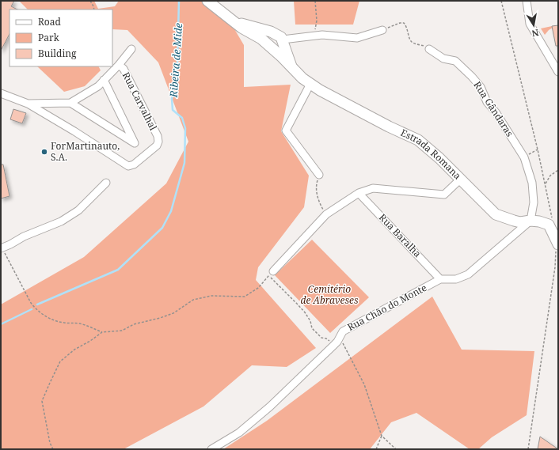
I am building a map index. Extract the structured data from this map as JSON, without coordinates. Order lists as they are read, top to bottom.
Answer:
{
  "streets": {
    "street": [
      "Rua Carvalhal",
      "Rua Gândaras",
      "Estrada Romana",
      "Rua Baralha",
      "Rua Chão do Monte"
    ]
  },
  "crossings": [
    ["Rua Gândaras", "Estrada Romana"],
    ["Rua Gândaras", "Rua Chão do Monte"],
    ["Estrada Romana", "Rua Chão do Monte"],
    ["Rua Baralha", "Rua Chão do Monte"]
  ],
  "water": ["Ribeira de Mide"],
  "parks": ["Cemitério de Abraveses"],
  "places": ["ForMartinauto, S.A."],
  "legend": ["Road", "Park", "Building"],
  "north": "bottom"
}
